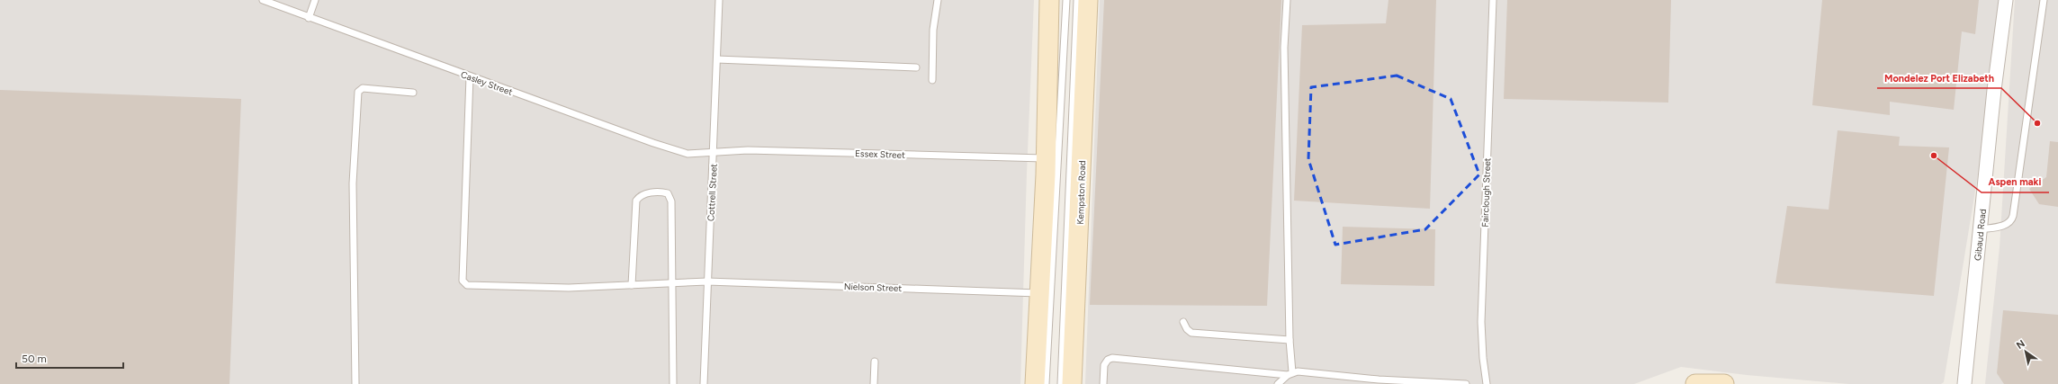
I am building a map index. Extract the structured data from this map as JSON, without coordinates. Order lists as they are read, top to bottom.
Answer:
{
  "streets": {
    "main road": ["Kempston Road"],
    "street": ["Gibaud Road"],
    "lane": [
      "Casley Street",
      "Essex Street",
      "Cottrell Street",
      "Fairclough Street",
      "Nielson Street"
    ]
  },
  "crossings": [
    ["Casley Street", "Essex Street"],
    ["Casley Street", "Cottrell Street"],
    ["Casley Street", "Nielson Street"],
    ["Essex Street", "Cottrell Street"],
    ["Cottrell Street", "Nielson Street"]
  ],
  "places": ["Mondelez Port Elizabeth", "Aspen maki"],
  "scale_bar": "50 m",
  "north": "top left"
}
